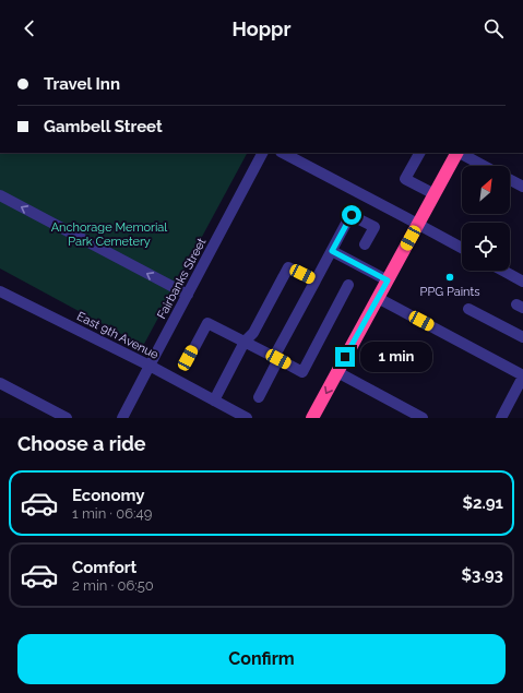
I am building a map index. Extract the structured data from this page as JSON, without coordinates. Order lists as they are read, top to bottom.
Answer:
{
  "streets": {
    "street": ["Fairbanks Street", "East 9th Avenue"]
  },
  "crossings": [
    ["Fairbanks Street", "East 9th Avenue"]
  ],
  "parks": ["Anchorage Memorial Park Cemetery"],
  "places": ["PPG Paints"],
  "north": "top right",
  "page": {
    "header": "Hoppr",
    "banner": ["Travel Inn", "Gambell Street"],
    "bubble": "1 min",
    "heading": "Choose a ride",
    "list": [
      {
        "name": "Economy",
        "note": "1 min · 06:49",
        "value": "$2.91"
      },
      {
        "name": "Comfort",
        "note": "2 min · 06:50",
        "value": "$3.93"
      }
    ],
    "buttons": "Confirm"
  }
}
